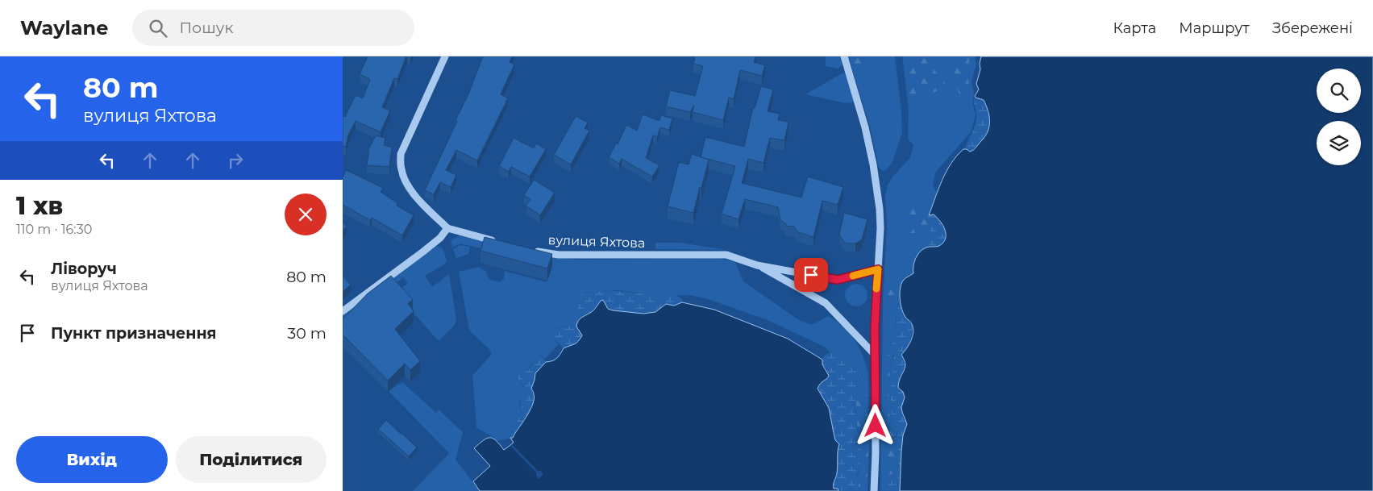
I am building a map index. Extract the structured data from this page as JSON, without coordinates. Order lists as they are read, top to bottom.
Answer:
{
  "streets": {
    "street": ["вулиця Яхтова"]
  },
  "page": {
    "header": "Waylane",
    "search": "Пошук",
    "nav": ["Карта", "Маршрут", "Збережені"],
    "turn": ["80 m", "вулиця Яхтова"],
    "heading": ["1 хв", "110 m · 16:30"],
    "list": [
      {
        "name": "Ліворуч",
        "note": "вулиця Яхтова",
        "value": "80 m"
      },
      {
        "name": "Пункт призначення",
        "value": "30 m"
      }
    ],
    "buttons": ["Вихід", "Поділитися"]
  }
}
